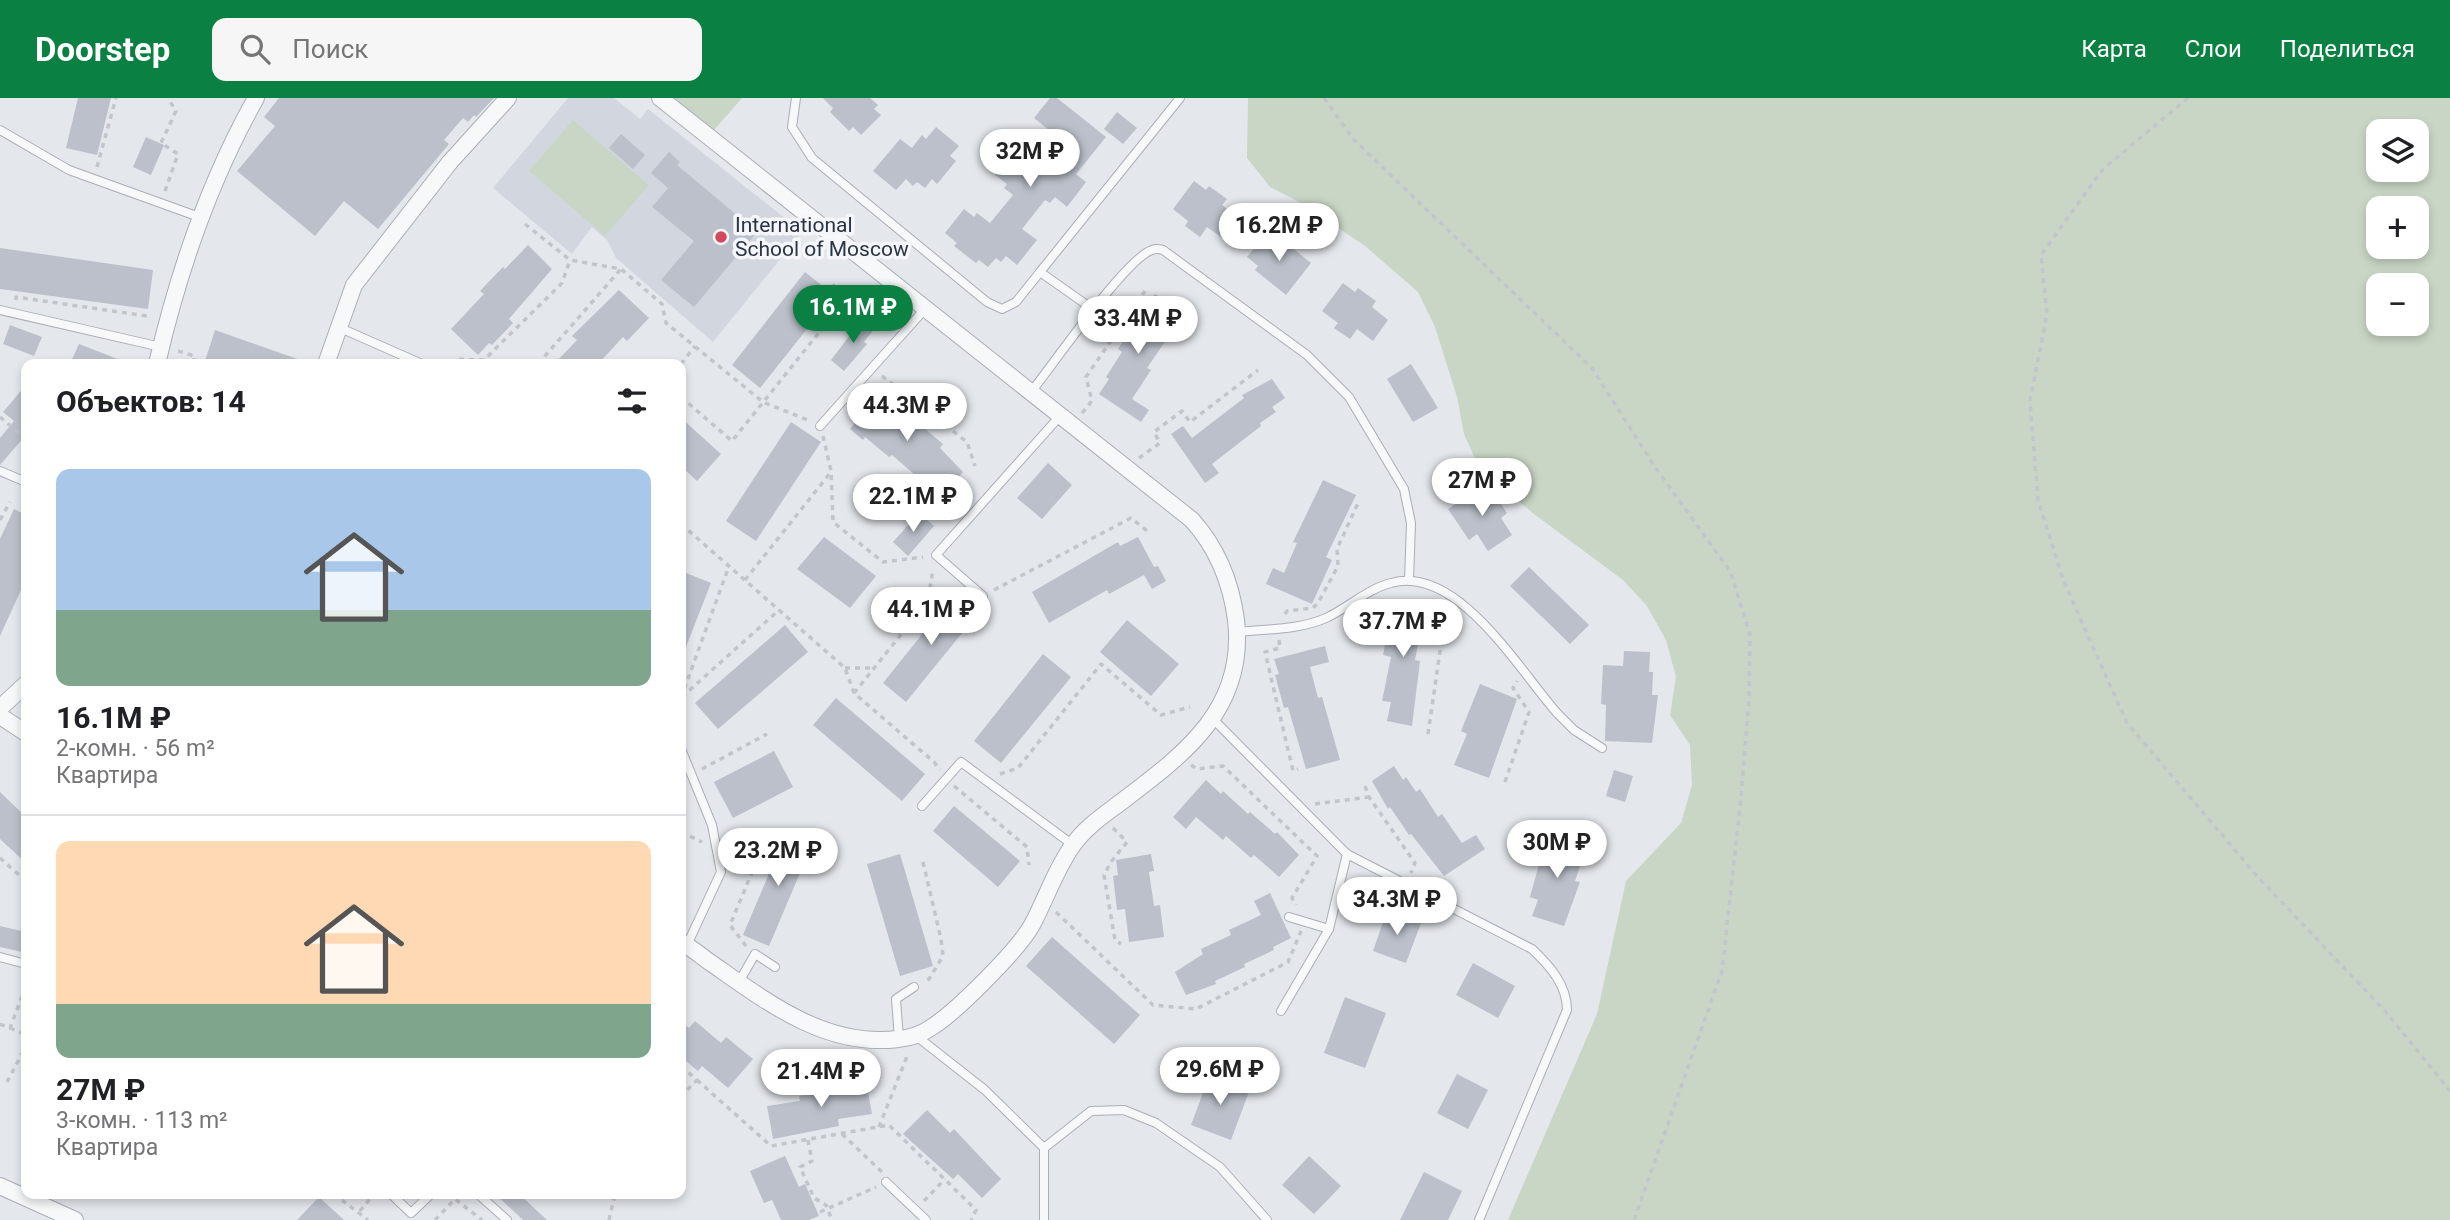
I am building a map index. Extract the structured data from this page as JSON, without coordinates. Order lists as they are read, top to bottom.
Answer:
{
  "places": ["International School of Moscow"],
  "page": {
    "header": "Doorstep",
    "search": "Поиск",
    "nav": ["Карта", "Слои", "Поделиться"],
    "map_buttons": ["+", "−"],
    "price": [
      "32M ₽",
      "16.2M ₽",
      "16.1M ₽",
      "33.4M ₽",
      "44.3M ₽",
      "27M ₽",
      "22.1M ₽",
      "44.1M ₽",
      "37.7M ₽",
      "30M ₽",
      "23.2M ₽",
      "34.3M ₽",
      "29.6M ₽",
      "21.4M ₽"
    ],
    "heading": "Объектов: 14",
    "list": [
      {
        "name": "16.1M ₽",
        "note": "2-комн. · 56 m² · Квартира"
      },
      {
        "name": "27M ₽",
        "note": "3-комн. · 113 m² · Квартира"
      }
    ]
  }
}
